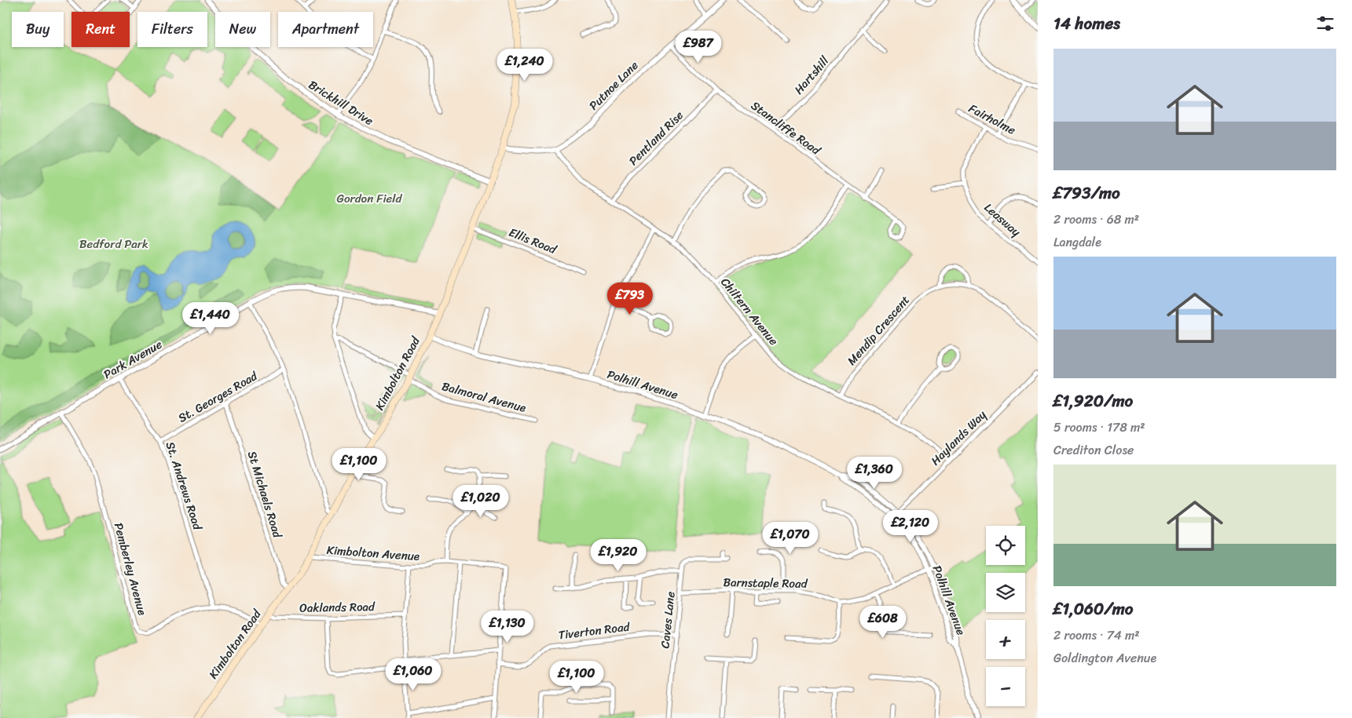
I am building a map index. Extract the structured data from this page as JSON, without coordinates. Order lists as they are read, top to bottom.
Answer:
{
  "streets": {
    "main road": ["Kimbolton Road"],
    "street": [
      "Hartshill",
      "Putnoe Lane",
      "Brickhill Drive",
      "Fairholme",
      "Stancliffe Road",
      "Pentland Rise",
      "Leasway",
      "Ellis Road",
      "Chiltern Avenue",
      "Mendip Crescent",
      "Park Avenue",
      "Polhill Avenue",
      "St. Georges Road",
      "Balmoral Avenue",
      "Haylands Way",
      "St. Andrews Road",
      "St Michaels Road",
      "Kimbolton Avenue",
      "Pemberley Avenue",
      "Barnstaple Road",
      "Oaklands Road",
      "Caves Lane",
      "Tiverton Road"
    ]
  },
  "crossings": [
    ["Hartshill", "Stancliffe Road"],
    ["Putnoe Lane", "Stancliffe Road"],
    ["Putnoe Lane", "Chiltern Avenue"],
    ["Putnoe Lane", "Kimbolton Road"],
    ["Brickhill Drive", "Kimbolton Road"],
    ["Fairholme", "Leasway"],
    ["Stancliffe Road", "Pentland Rise"],
    ["Pentland Rise", "Chiltern Avenue"],
    ["Ellis Road", "Kimbolton Road"],
    ["Chiltern Avenue", "Mendip Crescent"],
    ["Chiltern Avenue", "Haylands Way"],
    ["Park Avenue", "Kimbolton Road"],
    ["Park Avenue", "St. Andrews Road"],
    ["Park Avenue", "Pemberley Avenue"],
    ["Kimbolton Road", "Polhill Avenue"],
    ["Kimbolton Road", "Balmoral Avenue"],
    ["Kimbolton Road", "St Michaels Road"],
    ["Kimbolton Road", "Kimbolton Avenue"],
    ["Kimbolton Road", "Pemberley Avenue"],
    ["Kimbolton Road", "Oaklands Road"],
    ["Polhill Avenue", "Haylands Way"],
    ["Polhill Avenue", "Barnstaple Road"],
    ["St. Georges Road", "St. Andrews Road"],
    ["St. Georges Road", "St Michaels Road"],
    ["St. Andrews Road", "Pemberley Avenue"],
    ["Barnstaple Road", "Caves Lane"],
    ["Caves Lane", "Tiverton Road"]
  ],
  "parks": ["Gordon Field", "Bedford Park"],
  "page": {
    "heading": "14 homes",
    "chip": [
      "Buy",
      "Rent",
      "Filters",
      "New",
      "Apartment"
    ],
    "price": [
      "£987",
      "£1,240",
      "£793",
      "£1,440",
      "£1,100",
      "£1,360",
      "£1,020",
      "£2,120",
      "£1,070",
      "£1,920",
      "£608",
      "£1,130",
      "£1,060",
      "£1,100"
    ],
    "list": [
      {
        "name": "£793/mo",
        "note": "2 rooms · 68 m² · Langdale"
      },
      {
        "name": "£1,920/mo",
        "note": "5 rooms · 178 m² · Crediton Close"
      },
      {
        "name": "£1,060/mo",
        "note": "2 rooms · 74 m² · Goldington Avenue"
      }
    ],
    "map_buttons": ["+", "−"]
  }
}
